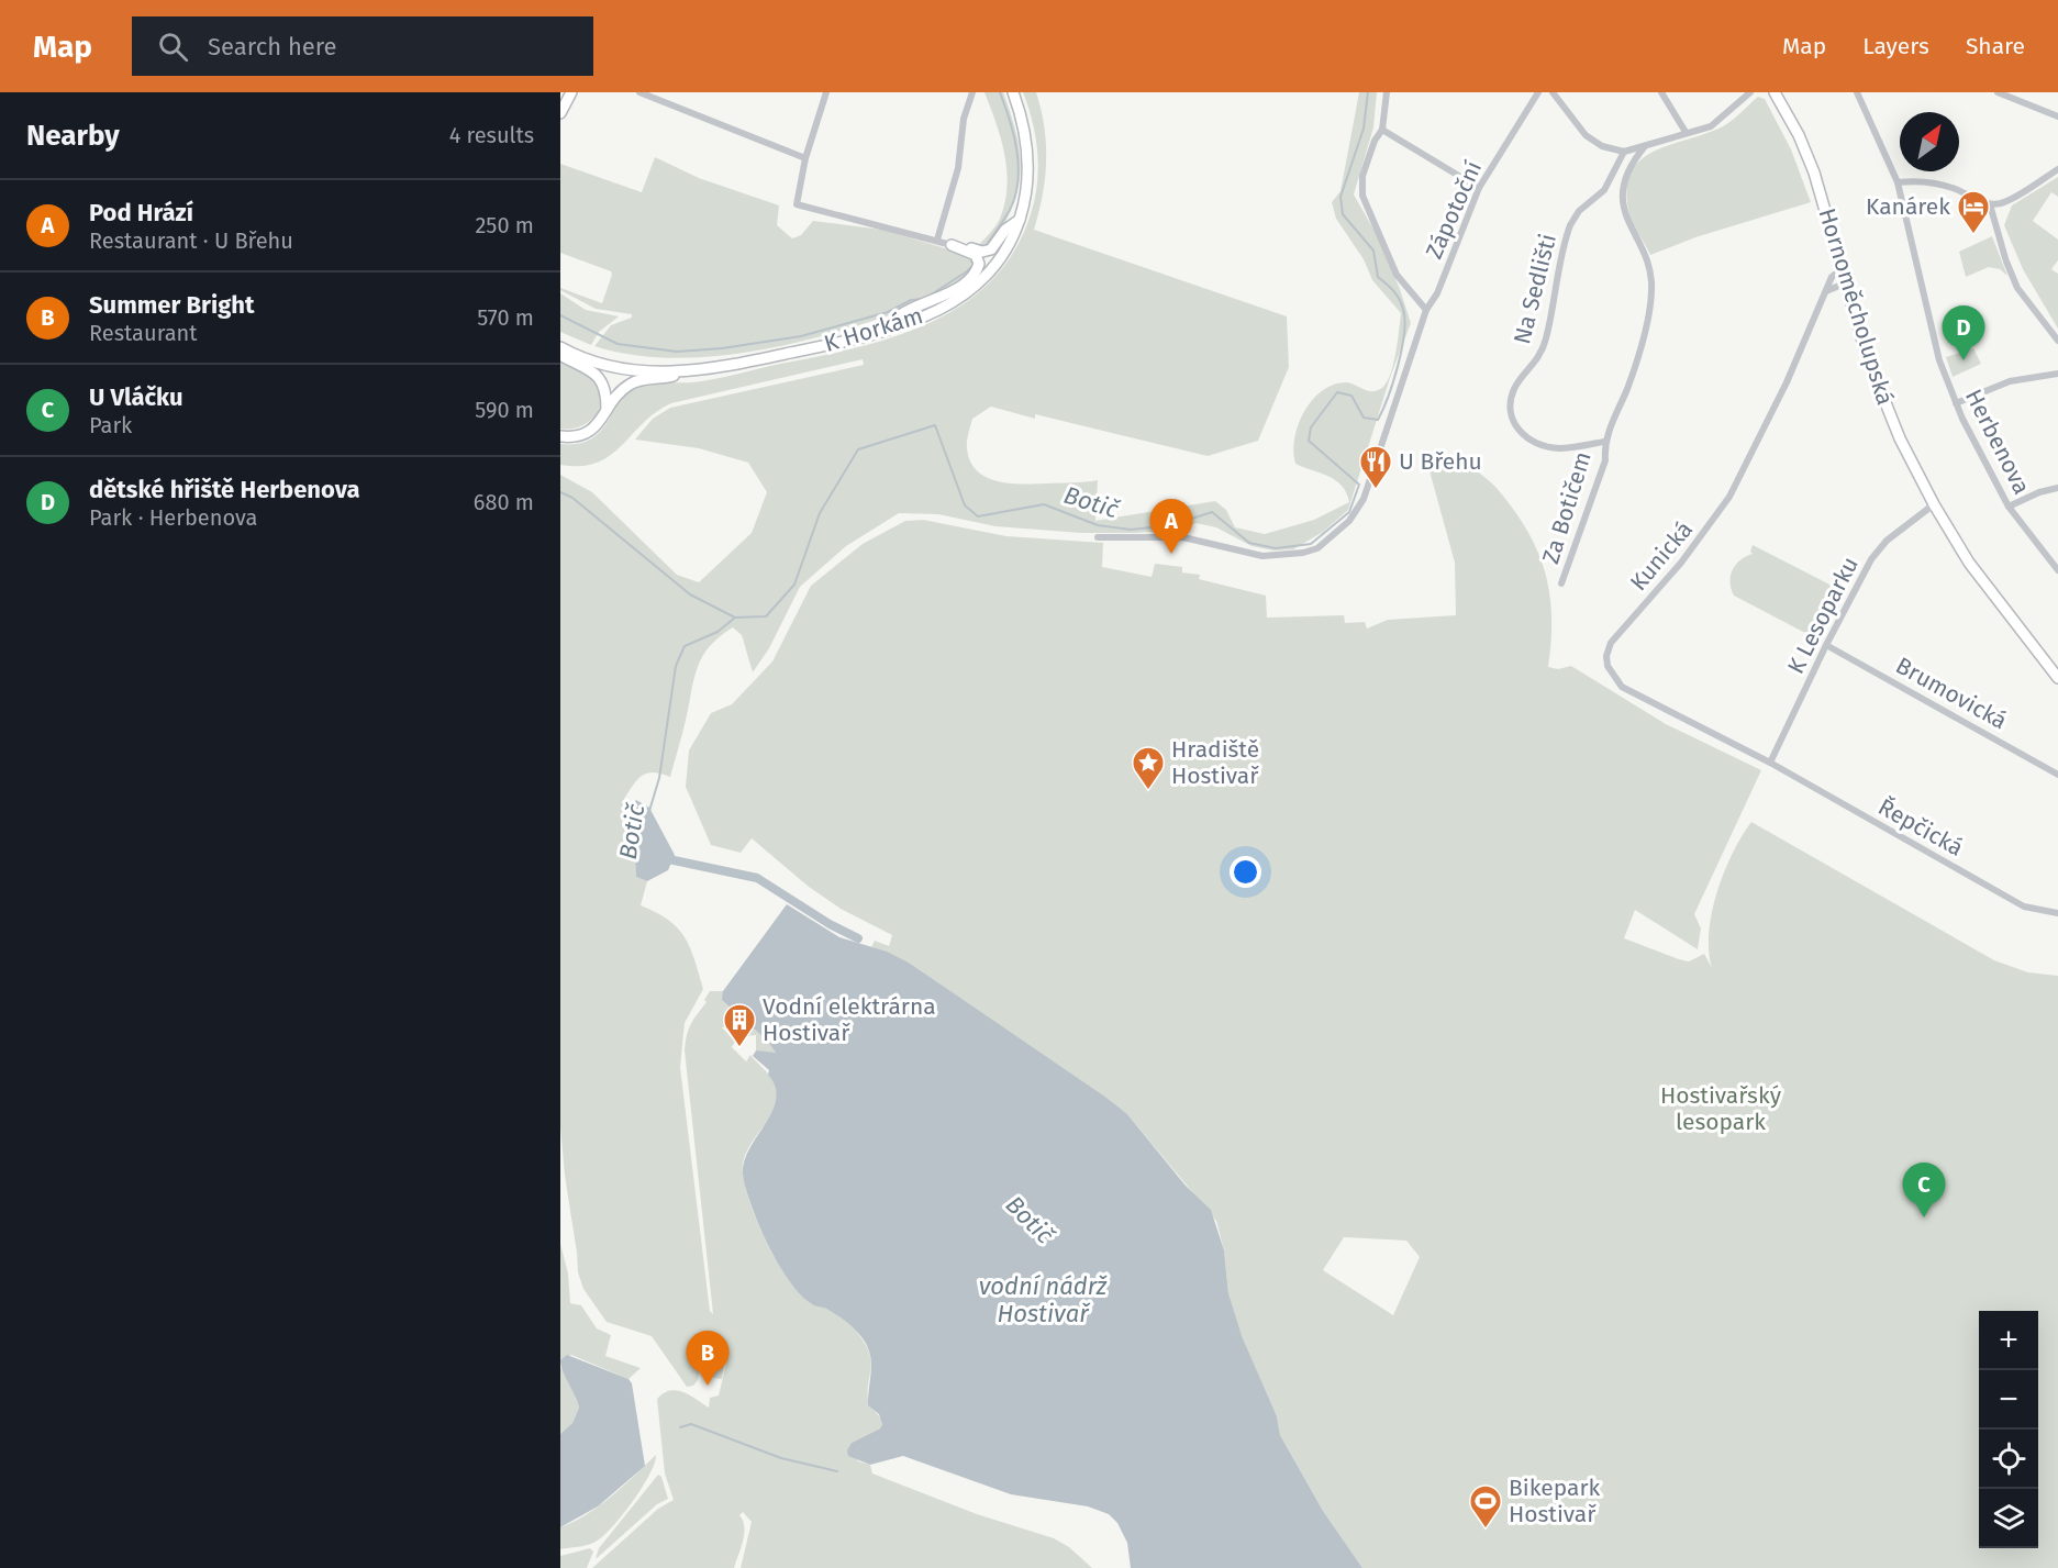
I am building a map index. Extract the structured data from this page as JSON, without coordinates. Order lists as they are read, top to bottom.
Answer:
{
  "streets": {
    "main road": ["Hornoměcholupská", "K Horkám"],
    "street": [
      "Zápotoční",
      "Na Sedlišti",
      "Herbenova",
      "Za Botičem",
      "Kunická",
      "K Lesoparku",
      "Brumovická",
      "Řepčická"
    ]
  },
  "crossings": [
    ["Na Sedlišti", "Za Botičem"],
    ["Hornoměcholupská", "Kunická"],
    ["Hornoměcholupská", "K Lesoparku"],
    ["Kunická", "K Lesoparku"],
    ["Kunická", "Řepčická"],
    ["K Lesoparku", "Brumovická"],
    ["K Lesoparku", "Řepčická"]
  ],
  "water": ["Botič", "vodní nádrž Hostivař"],
  "parks": ["Hostivařský lesopark"],
  "places": {
    "hotel": ["Kanárek"],
    "restaurant": ["U Břehu"],
    "place": ["Hradiště Hostivař"],
    "building": ["Vodní elektrárna Hostivař"],
    "sports": ["Bikepark Hostivař"]
  },
  "north": "top right",
  "page": {
    "header": "Map",
    "search": "Search here",
    "nav": ["Map", "Layers", "Share"],
    "heading": ["Nearby", "4 results"],
    "list": [
      {
        "mark": "A",
        "name": "Pod Hrází",
        "note": "Restaurant · U Břehu",
        "value": "250 m"
      },
      {
        "mark": "B",
        "name": "Summer Bright",
        "note": "Restaurant",
        "value": "570 m"
      },
      {
        "mark": "C",
        "name": "U Vláčku",
        "note": "Park",
        "value": "590 m"
      },
      {
        "mark": "D",
        "name": "dětské hřiště Herbenova",
        "note": "Park · Herbenova",
        "value": "680 m"
      }
    ],
    "pins": [
      "D",
      "A",
      "C",
      "B"
    ],
    "map_buttons": ["+", "−"]
  }
}
